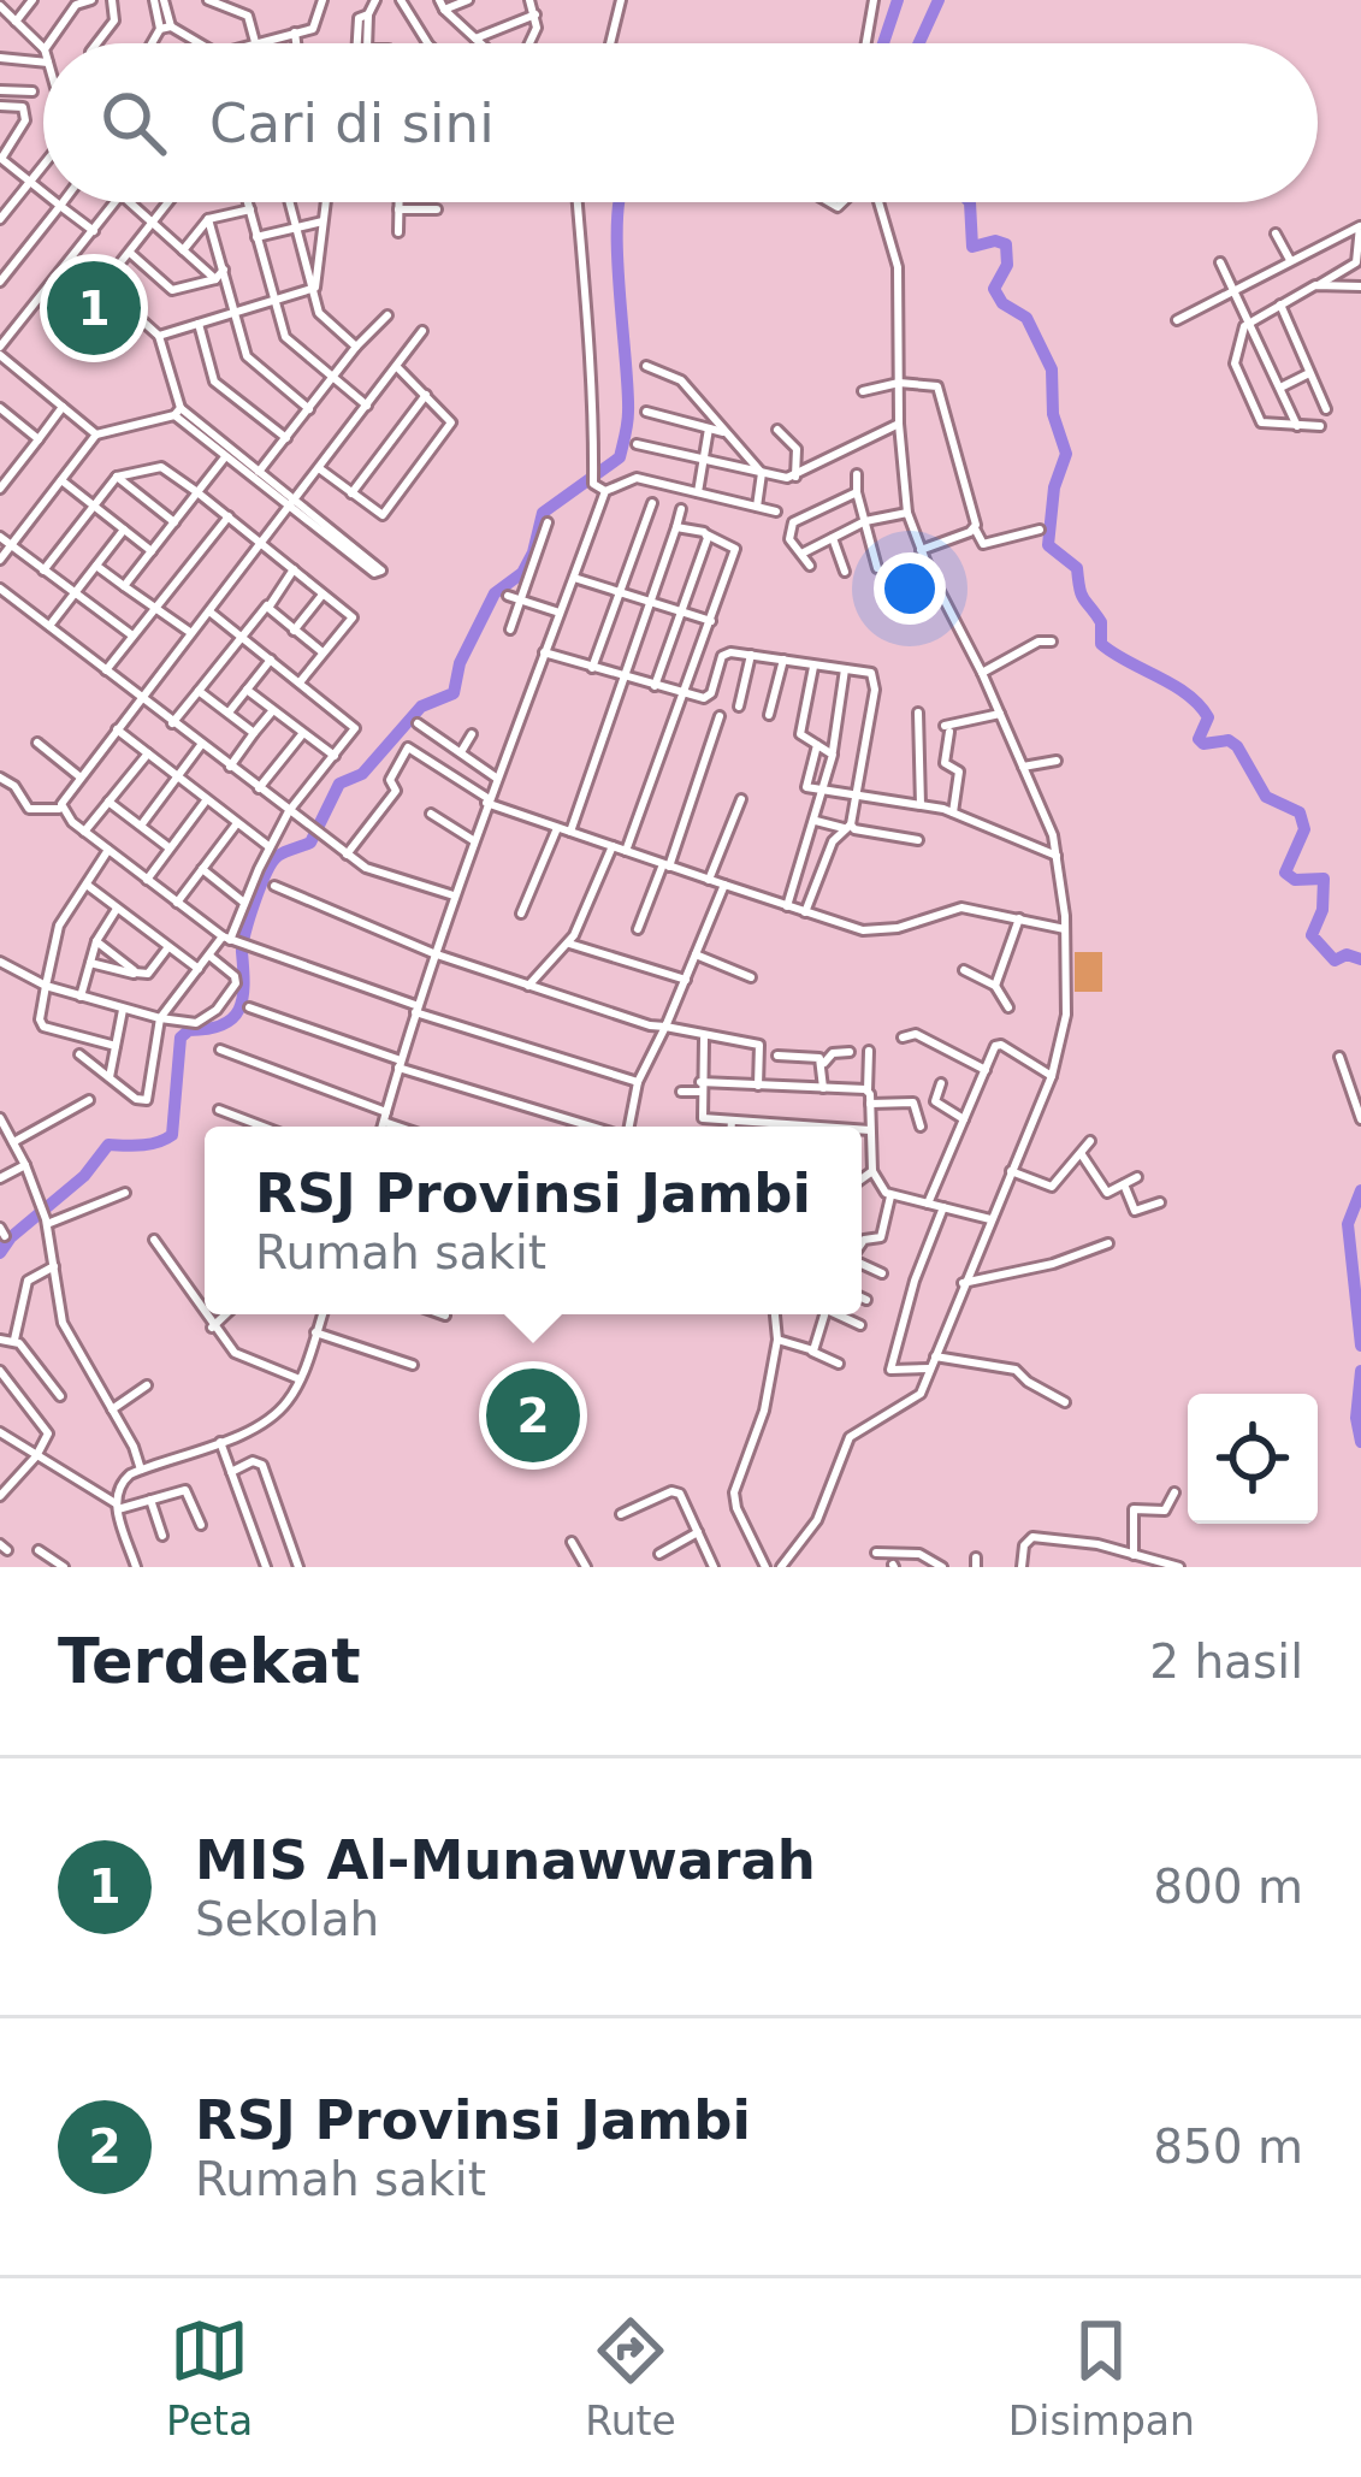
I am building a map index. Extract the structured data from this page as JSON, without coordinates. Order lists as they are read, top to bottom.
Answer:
{
  "page": {
    "search": "Cari di sini",
    "pins": ["1", "2"],
    "popup": ["RSJ Provinsi Jambi", "Rumah sakit"],
    "heading": ["Terdekat", "2 hasil"],
    "list": [
      {
        "mark": "1",
        "name": "MIS Al-Munawwarah",
        "note": "Sekolah",
        "value": "800 m"
      },
      {
        "mark": "2",
        "name": "RSJ Provinsi Jambi",
        "note": "Rumah sakit",
        "value": "850 m"
      }
    ],
    "nav": ["Peta", "Rute", "Disimpan"]
  }
}
